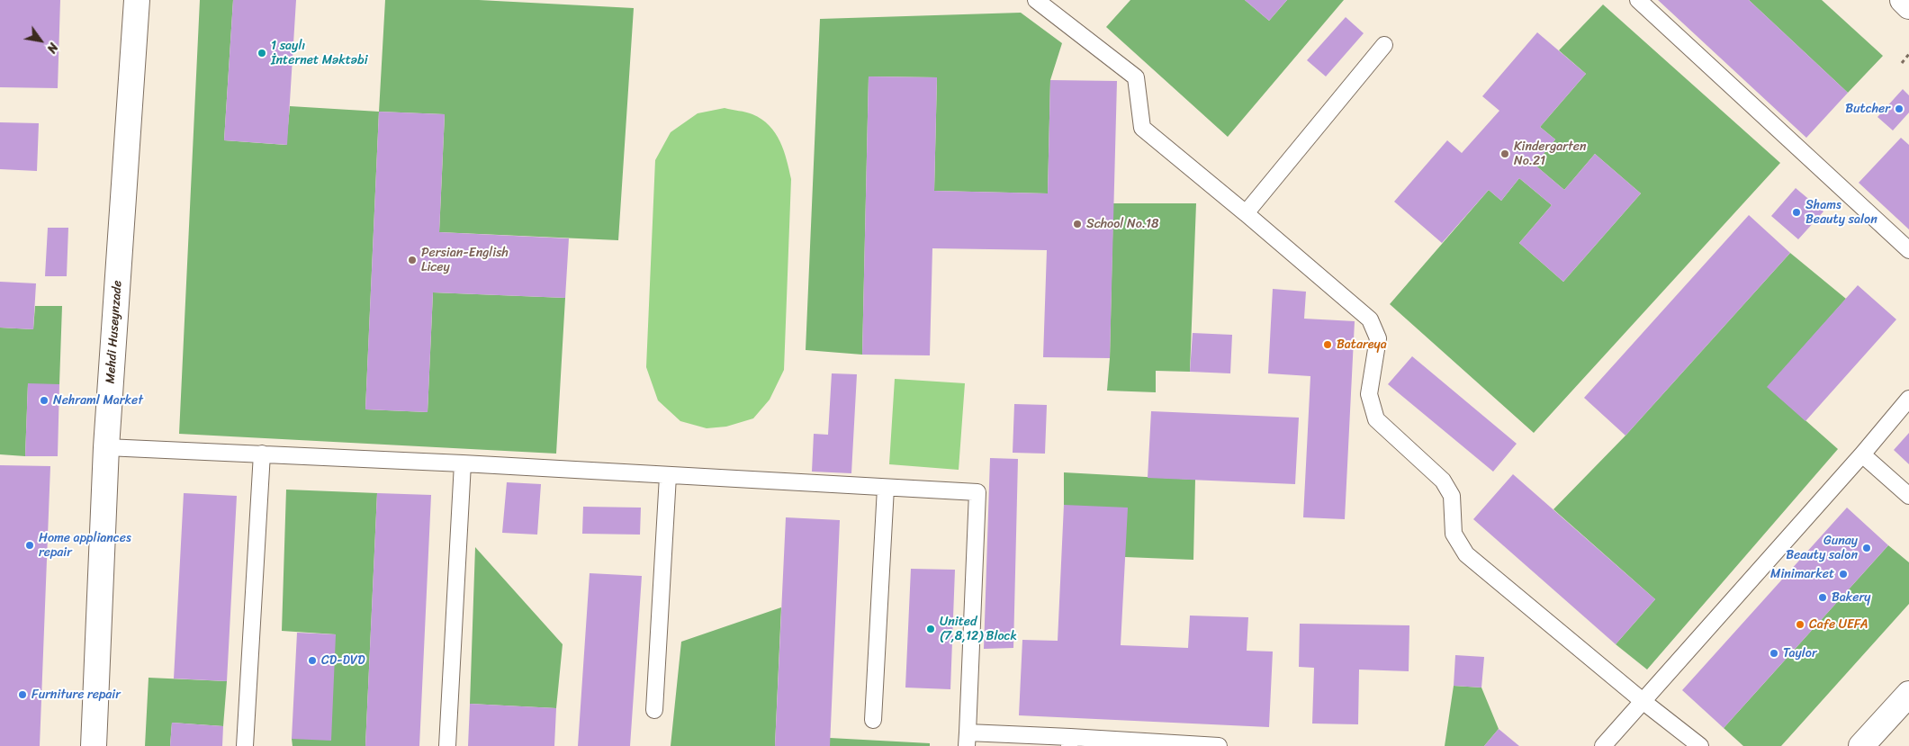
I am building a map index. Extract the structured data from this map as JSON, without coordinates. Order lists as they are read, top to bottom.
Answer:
{
  "streets": {
    "street": ["Mehdi Huseynzade"]
  },
  "places": [
    "1 saylı İnternet Məktəbi",
    "Butcher",
    "Kindergarten No.21",
    "Shams Beauty salon",
    "School No.18",
    "Persian-English Licey",
    "Batareya",
    "Nehraml Market",
    "Home appliances repair",
    "Gunay Beauty salon",
    "Minimarket",
    "Bakery",
    "Cafe UEFA",
    "United (7,8,12) Block",
    "Taylor",
    "CD-DVD",
    "Furniture repair"
  ],
  "north": "bottom right"
}
